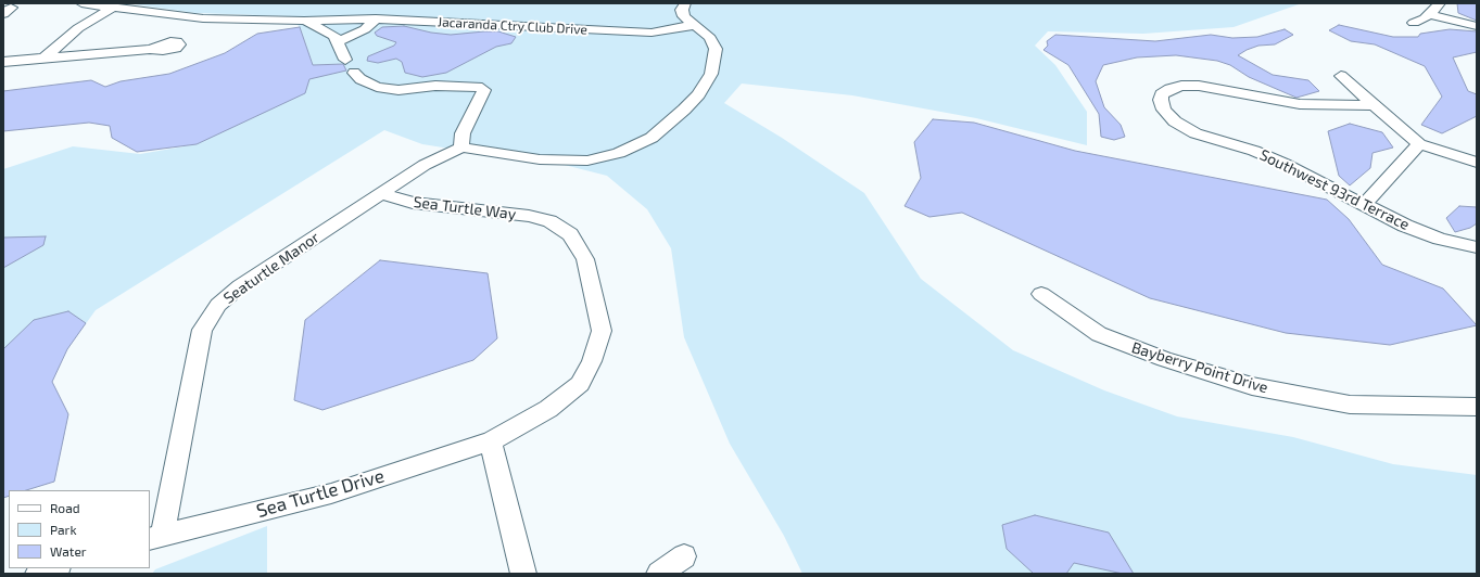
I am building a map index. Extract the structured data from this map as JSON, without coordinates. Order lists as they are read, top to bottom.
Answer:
{
  "streets": {
    "street": [
      "Jacaranda Ctry Club Drive",
      "Southwest 93rd Terrace",
      "Sea Turtle Way",
      "Seaturtle Manor",
      "Bayberry Point Drive",
      "Sea Turtle Drive"
    ]
  },
  "crossings": [
    ["Sea Turtle Way", "Seaturtle Manor"],
    ["Sea Turtle Way", "Sea Turtle Drive"],
    ["Seaturtle Manor", "Sea Turtle Drive"]
  ],
  "legend": ["Road", "Park", "Water"]
}
